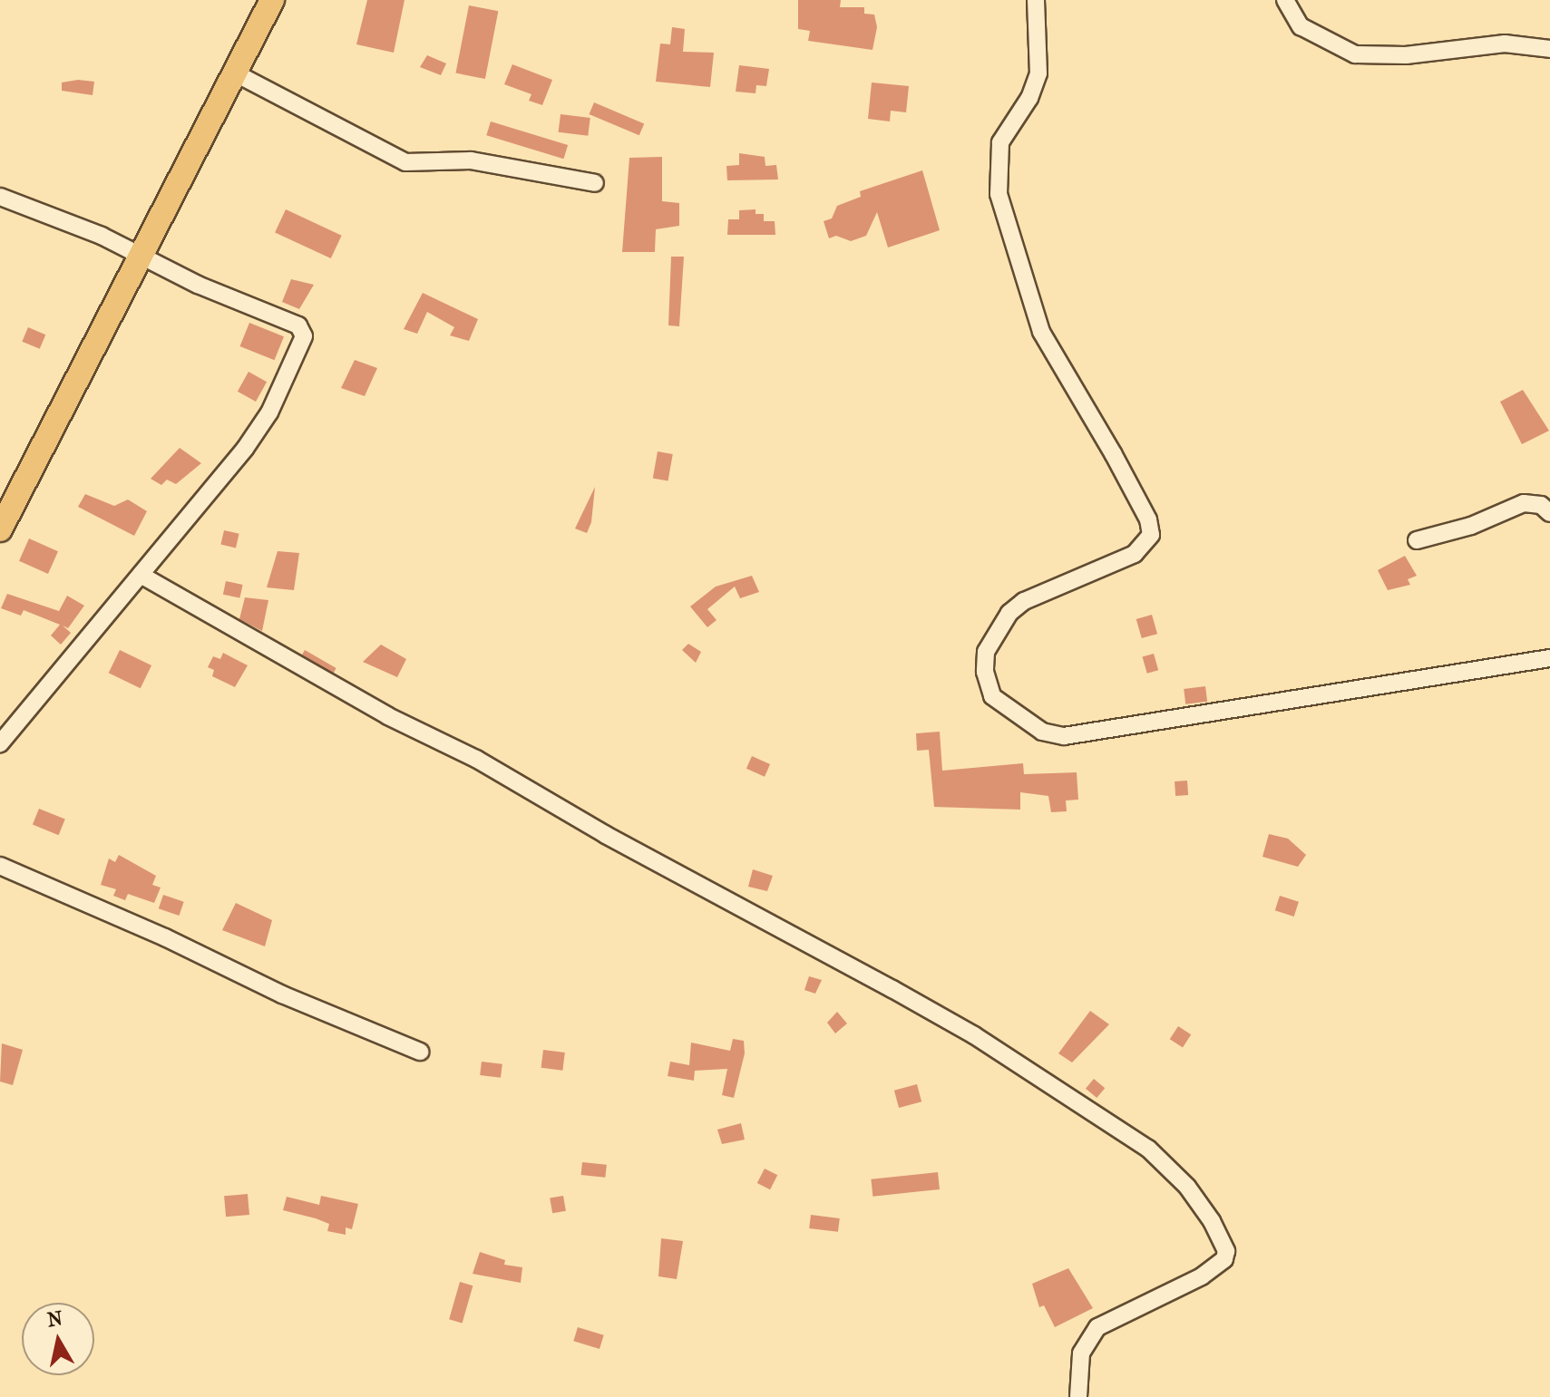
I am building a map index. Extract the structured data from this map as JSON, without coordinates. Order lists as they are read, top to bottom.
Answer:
{
  "north": "top"
}
